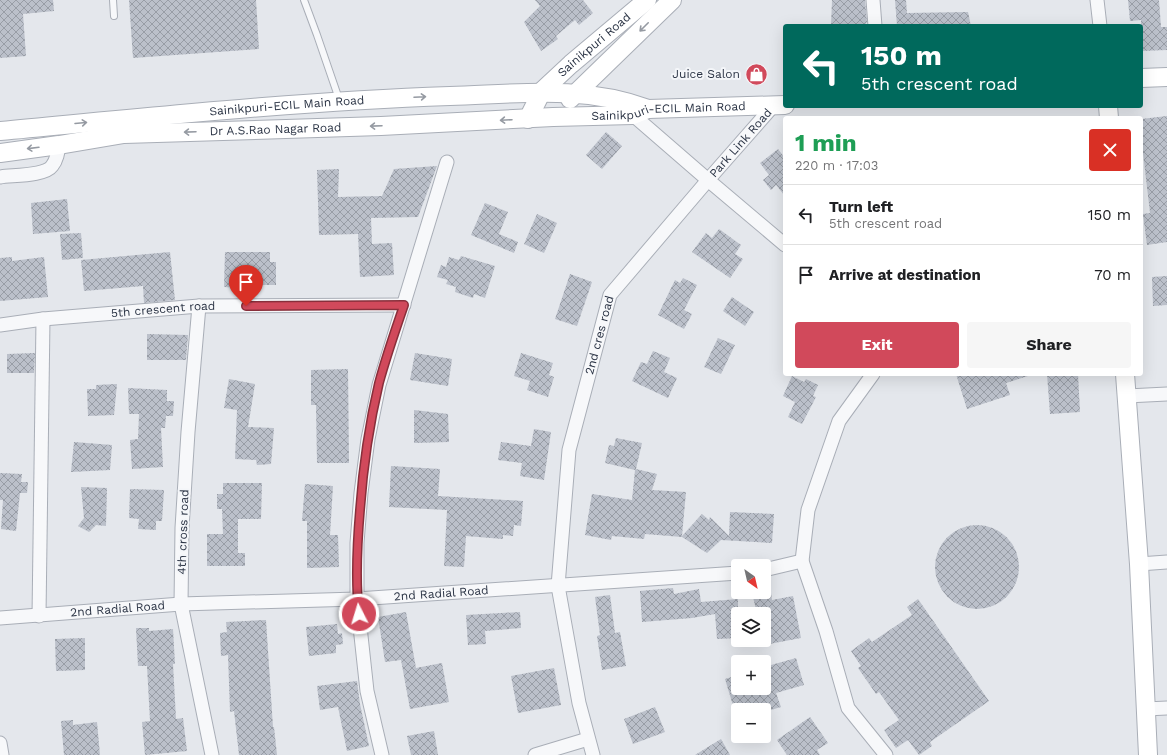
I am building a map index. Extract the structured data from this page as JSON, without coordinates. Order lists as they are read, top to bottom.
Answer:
{
  "streets": {
    "main road": ["Sainikpuri Road", "Sainikpuri-ECIL Main Road", "Dr A.S.Rao Nagar Road"],
    "street": [
      "Park Link Road",
      "5th crescent road",
      "2nd cres road",
      "4th cross road",
      "2nd Radial Road"
    ]
  },
  "crossings": [
    ["Sainikpuri Road", "Sainikpuri-ECIL Main Road"],
    ["Sainikpuri Road", "Dr A.S.Rao Nagar Road"],
    ["Sainikpuri-ECIL Main Road", "Dr A.S.Rao Nagar Road"],
    ["Sainikpuri-ECIL Main Road", "Park Link Road"],
    ["Park Link Road", "2nd cres road"],
    ["5th crescent road", "4th cross road"],
    ["2nd cres road", "2nd Radial Road"],
    ["4th cross road", "2nd Radial Road"]
  ],
  "one_way": ["Sainikpuri-ECIL Main Road", "Dr A.S.Rao Nagar Road"],
  "places": {
    "shop": ["Juice Salon"]
  },
  "north": "bottom right",
  "page": {
    "turn": ["150 m", "5th crescent road"],
    "heading": ["1 min", "220 m · 17:03"],
    "list": [
      {
        "name": "Turn left",
        "note": "5th crescent road",
        "value": "150 m"
      },
      {
        "name": "Arrive at destination",
        "value": "70 m"
      }
    ],
    "buttons": ["Exit", "Share"],
    "map_buttons": ["+", "−"]
  }
}
